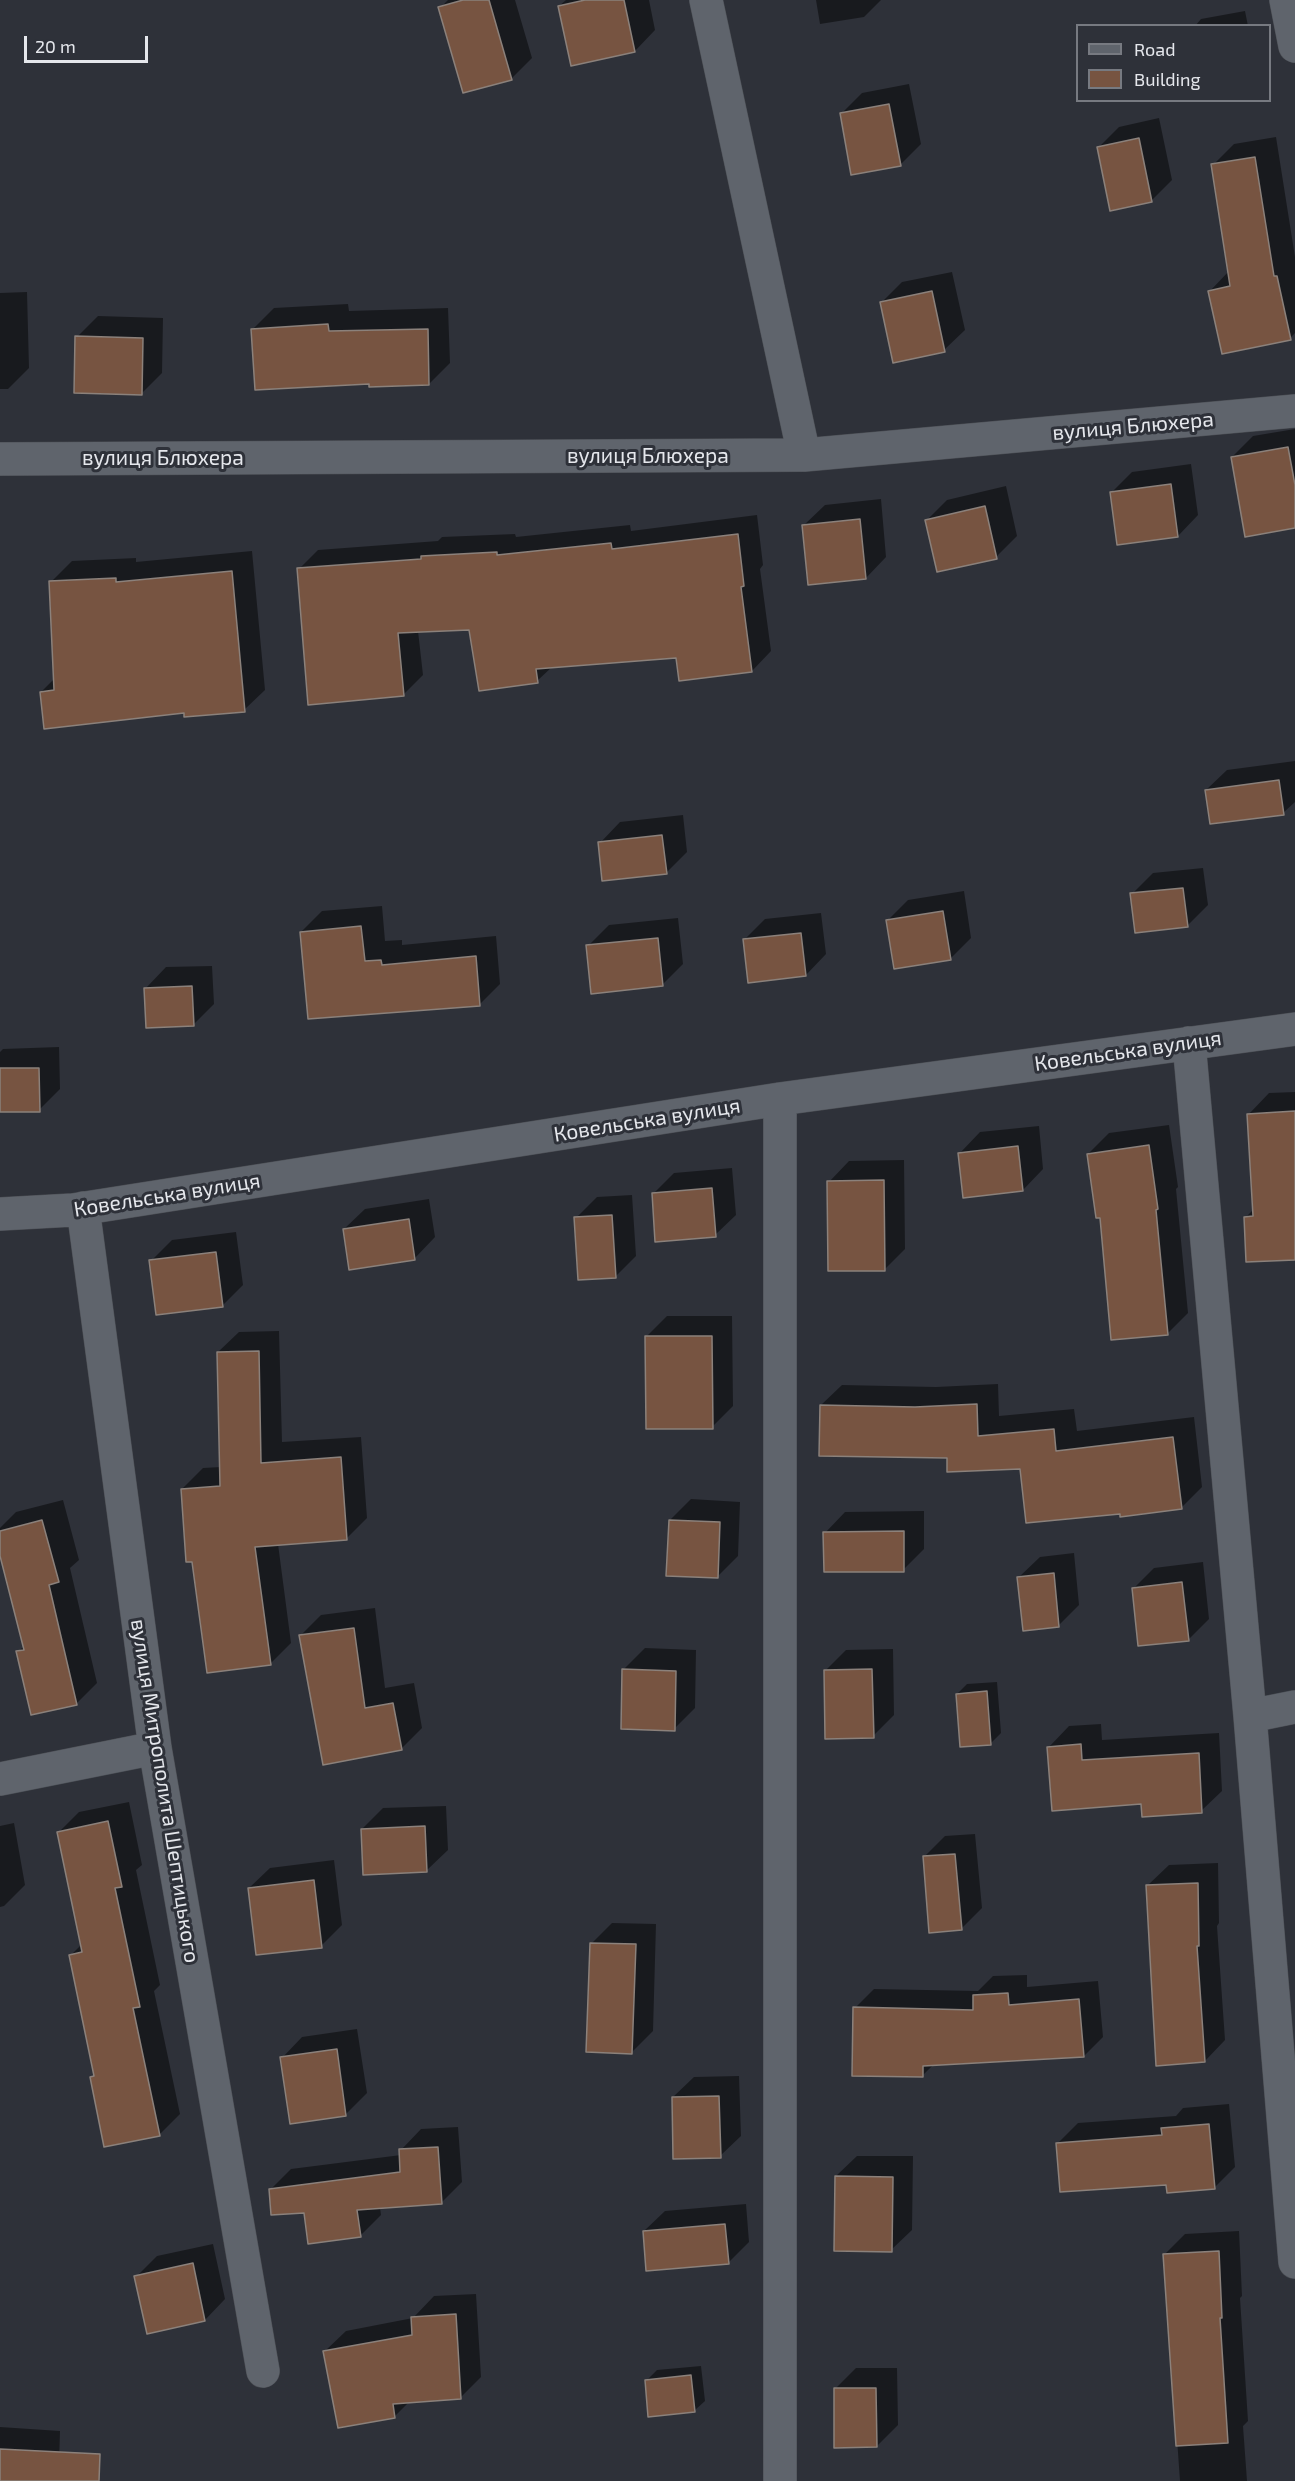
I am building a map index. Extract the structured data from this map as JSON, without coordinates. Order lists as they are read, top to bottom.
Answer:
{
  "streets": {
    "street": ["вулиця Блюхера", "Ковельська вулиця", "вулиця Митрополита Шептицького"]
  },
  "crossings": [
    ["Ковельська вулиця", "вулиця Митрополита Шептицького"]
  ],
  "legend": ["Road", "Building"],
  "scale_bar": "20 m"
}
